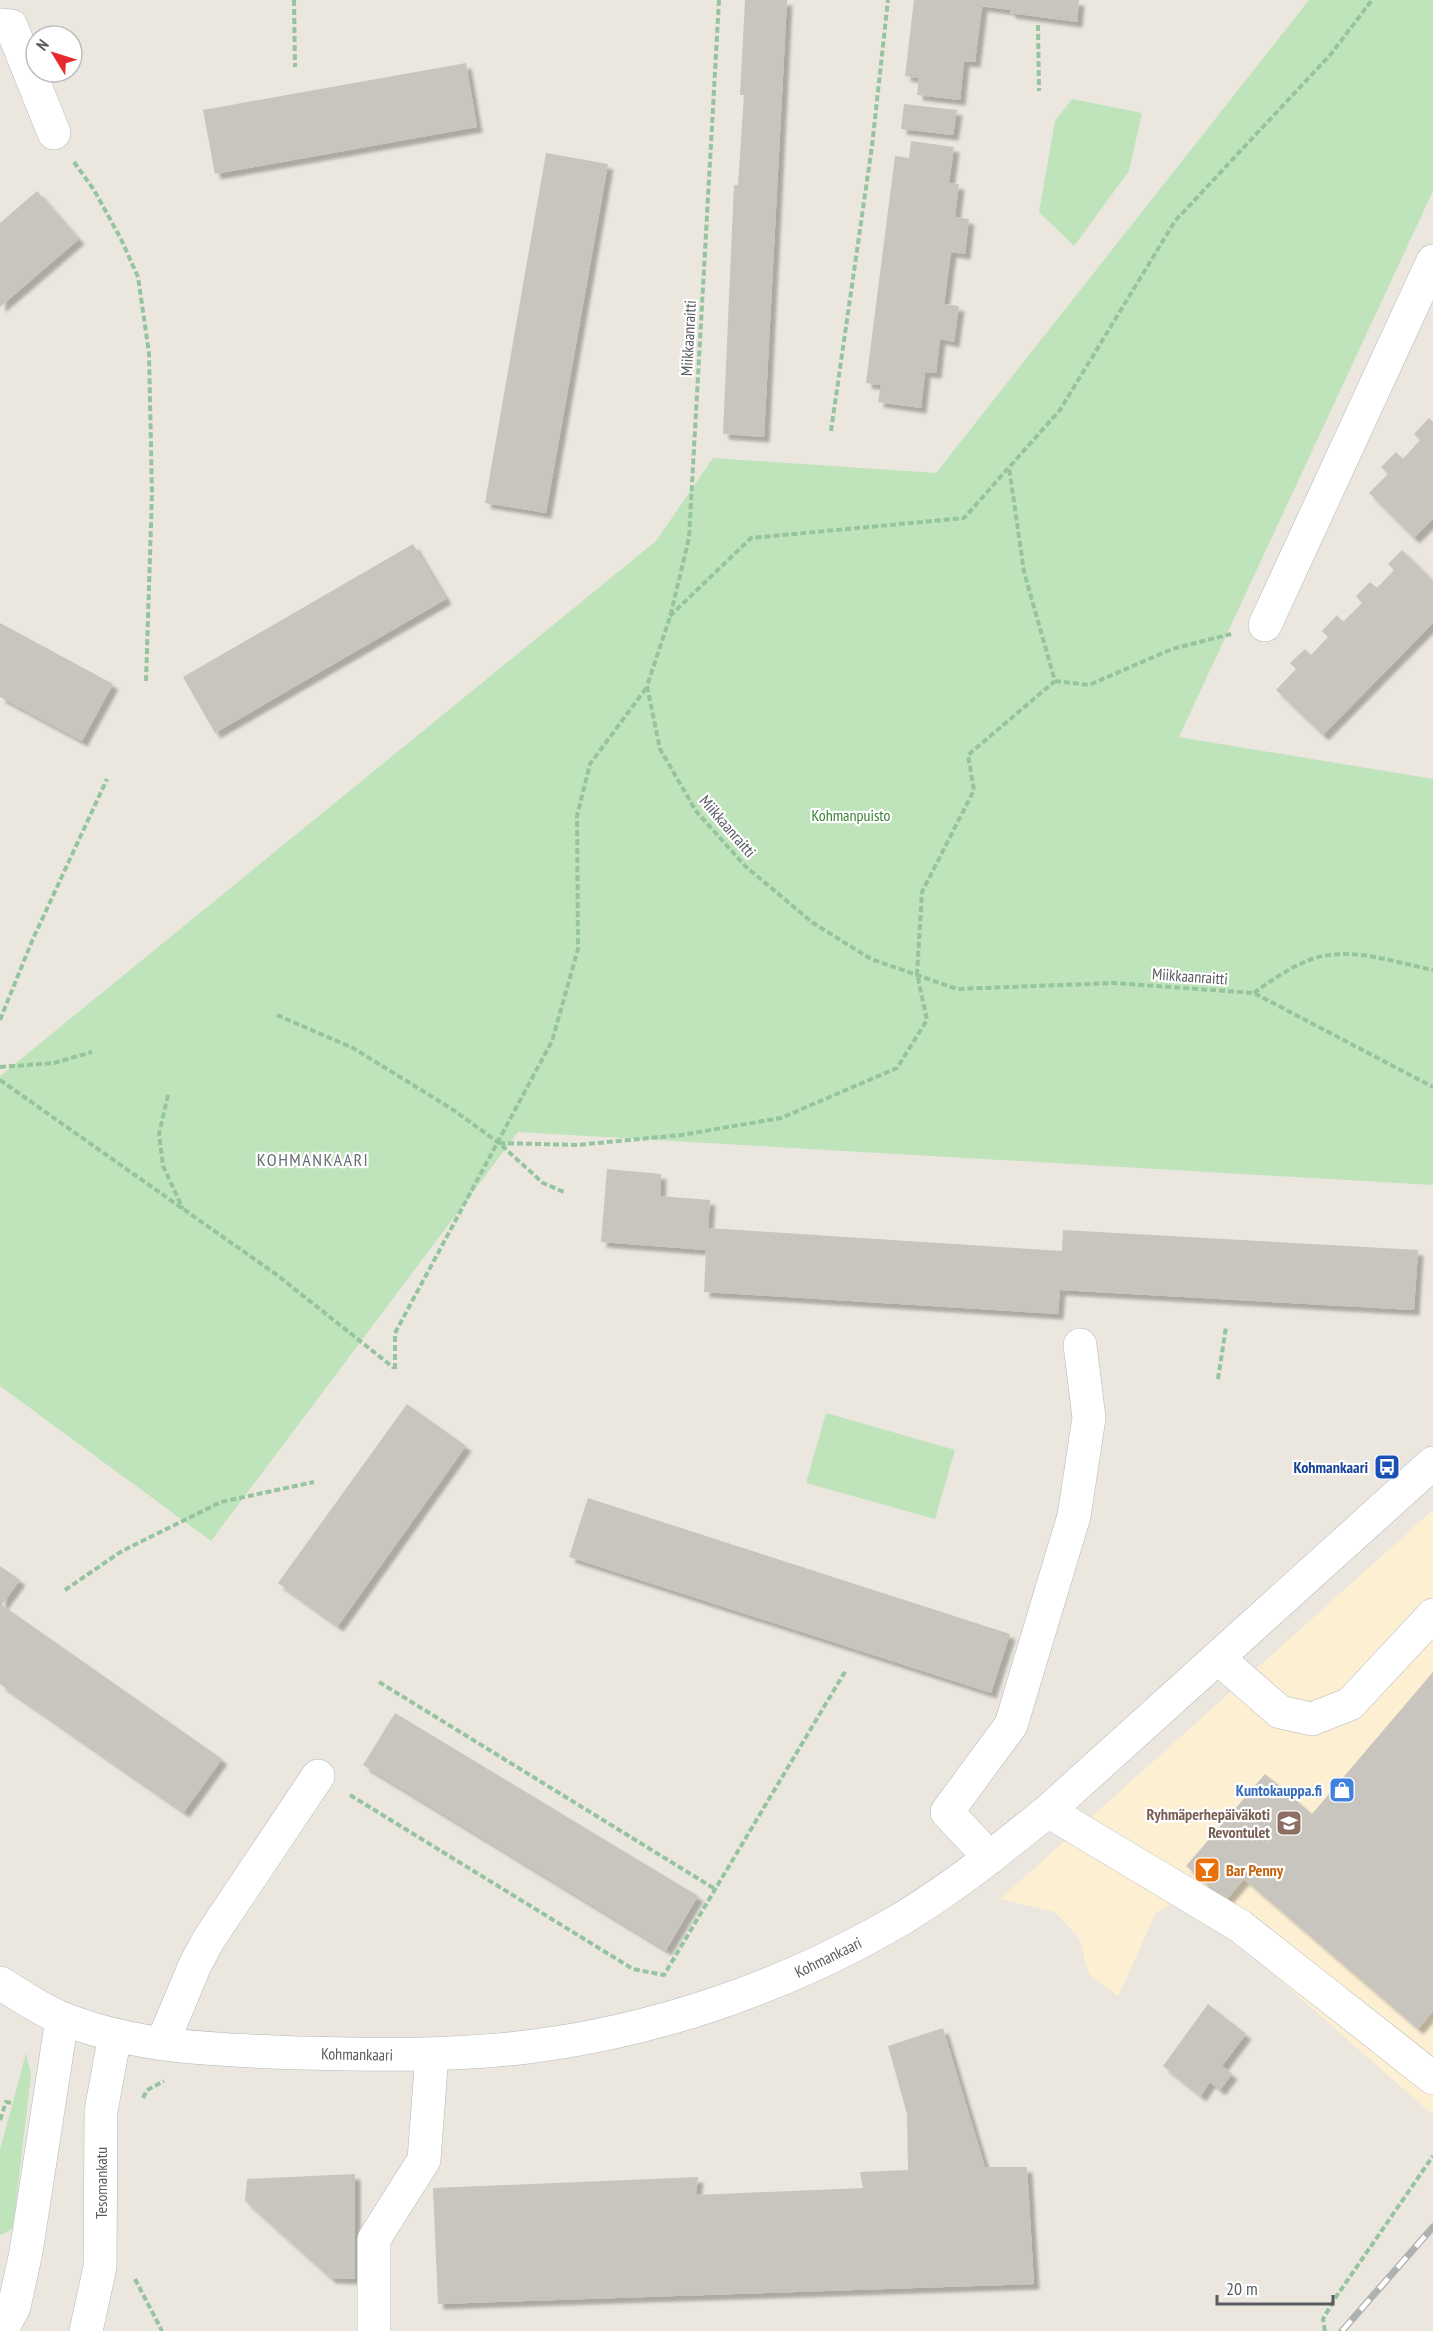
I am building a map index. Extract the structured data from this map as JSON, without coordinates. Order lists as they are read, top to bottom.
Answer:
{
  "streets": {
    "street": ["Kohmankaari", "Tesomankatu"],
    "path": ["Miikkaanraitti"]
  },
  "crossings": [
    ["Kohmankaari", "Tesomankatu"]
  ],
  "districts": ["KOHMANKAARI"],
  "parks": ["Kohmanpuisto"],
  "places": {
    "bus stop": ["Kohmankaari"],
    "shop": ["Kuntokauppa.fi"],
    "school or university": ["Ryhmäperhepäiväkoti Revontulet"],
    "bar": ["Bar Penny"]
  },
  "scale_bar": "20 m",
  "north": "top left"
}
